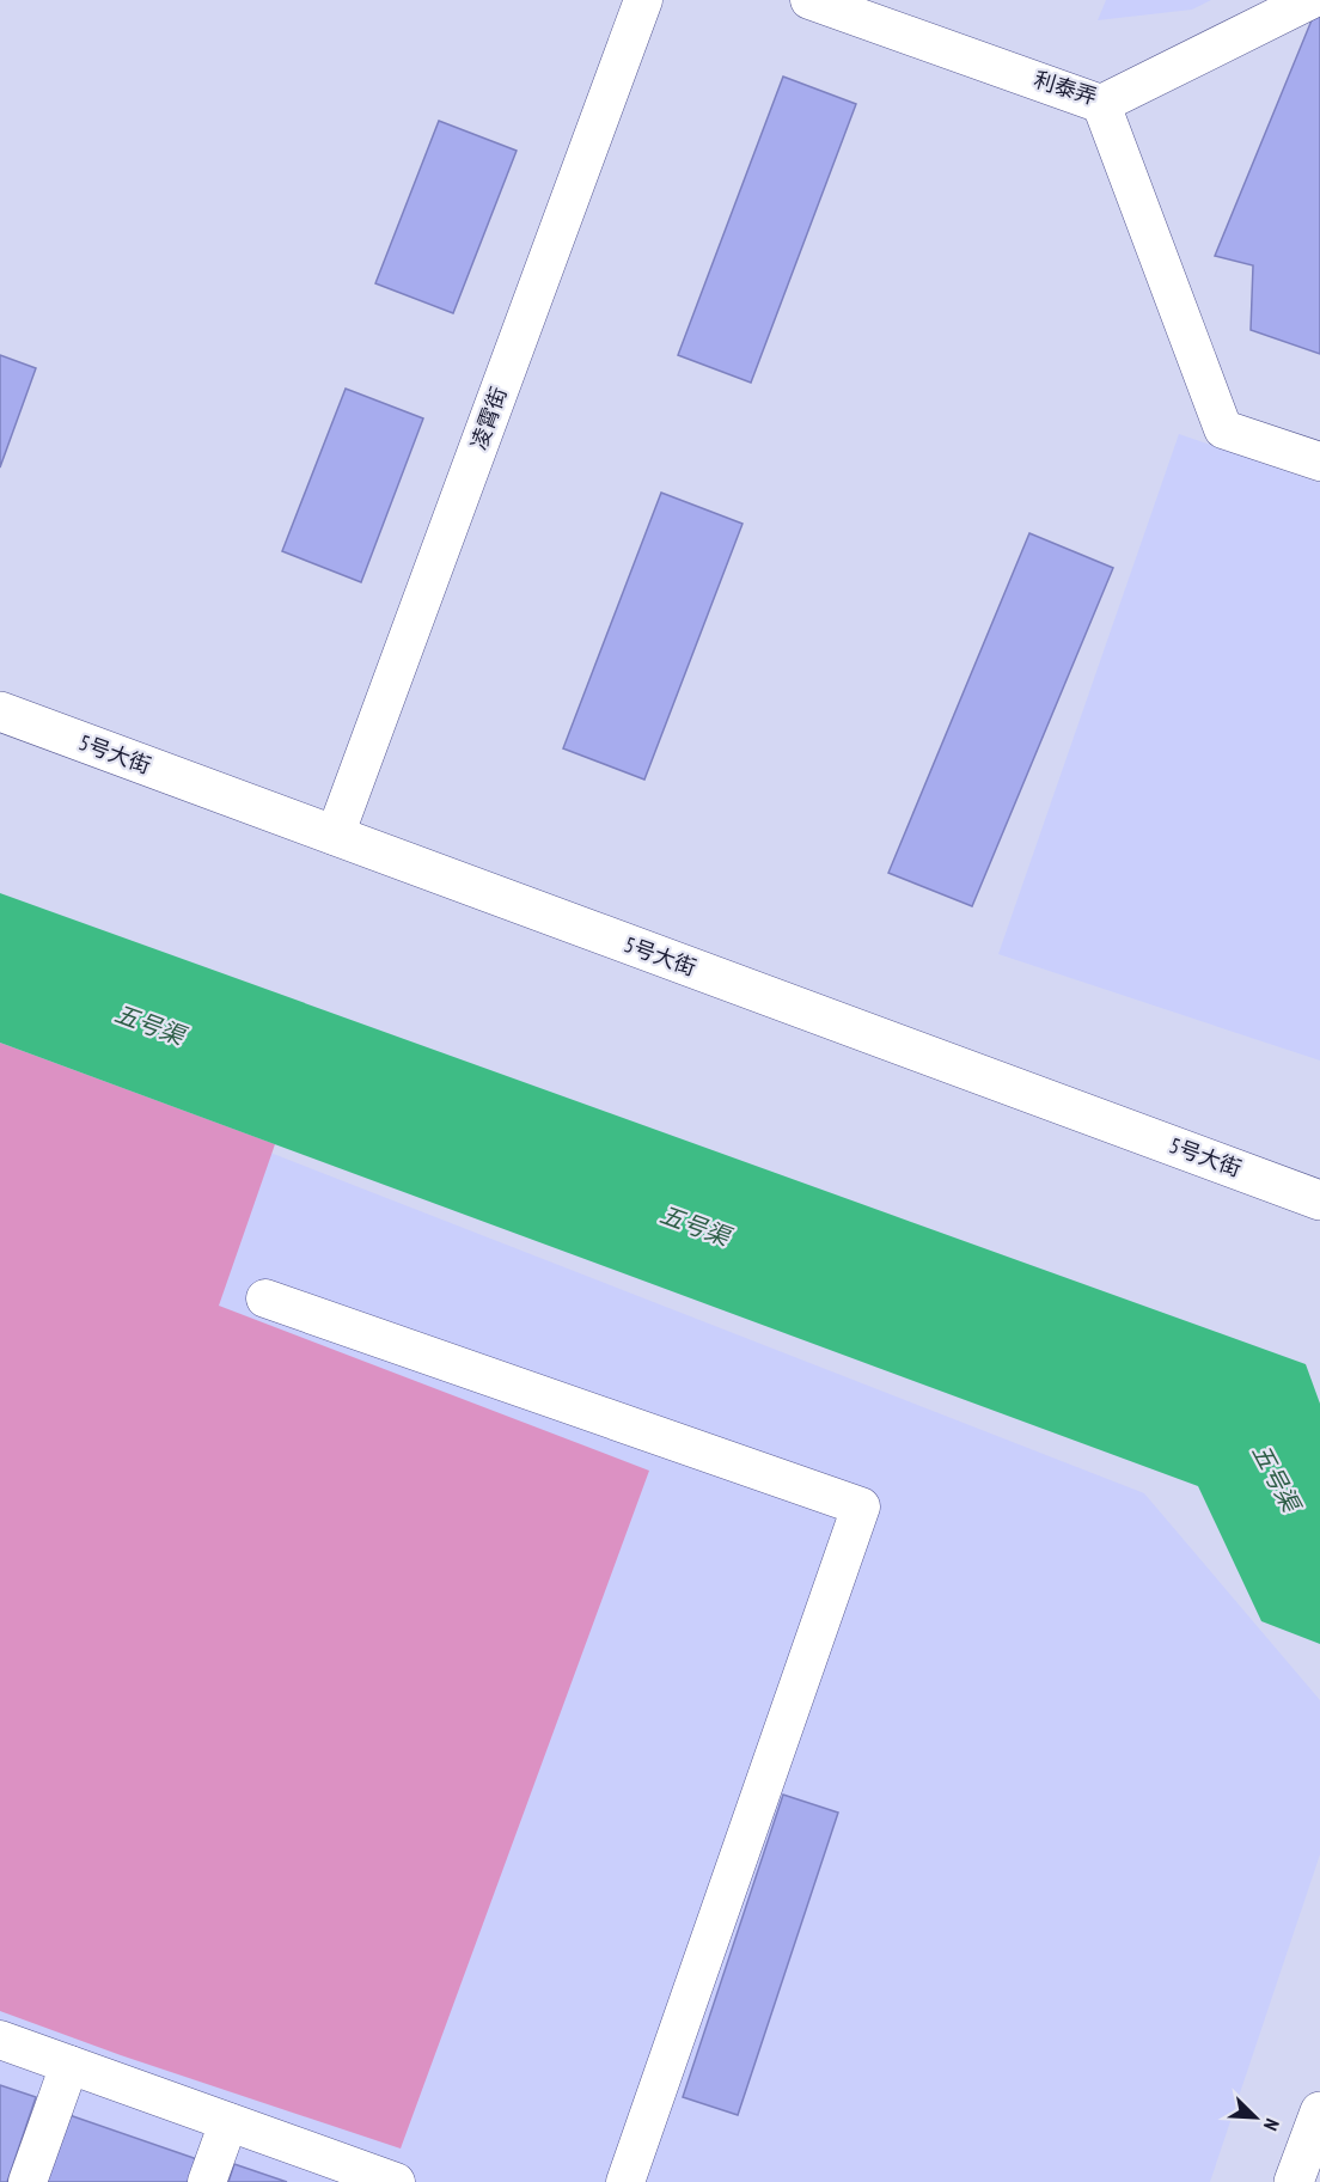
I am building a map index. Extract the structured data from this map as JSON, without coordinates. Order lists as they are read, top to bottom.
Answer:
{
  "streets": {
    "main road": ["5号大街"],
    "street": ["利泰弄", "凌霄街"]
  },
  "crossings": [
    ["凌霄街", "5号大街"]
  ],
  "water": ["五号渠"],
  "north": "bottom right"
}
